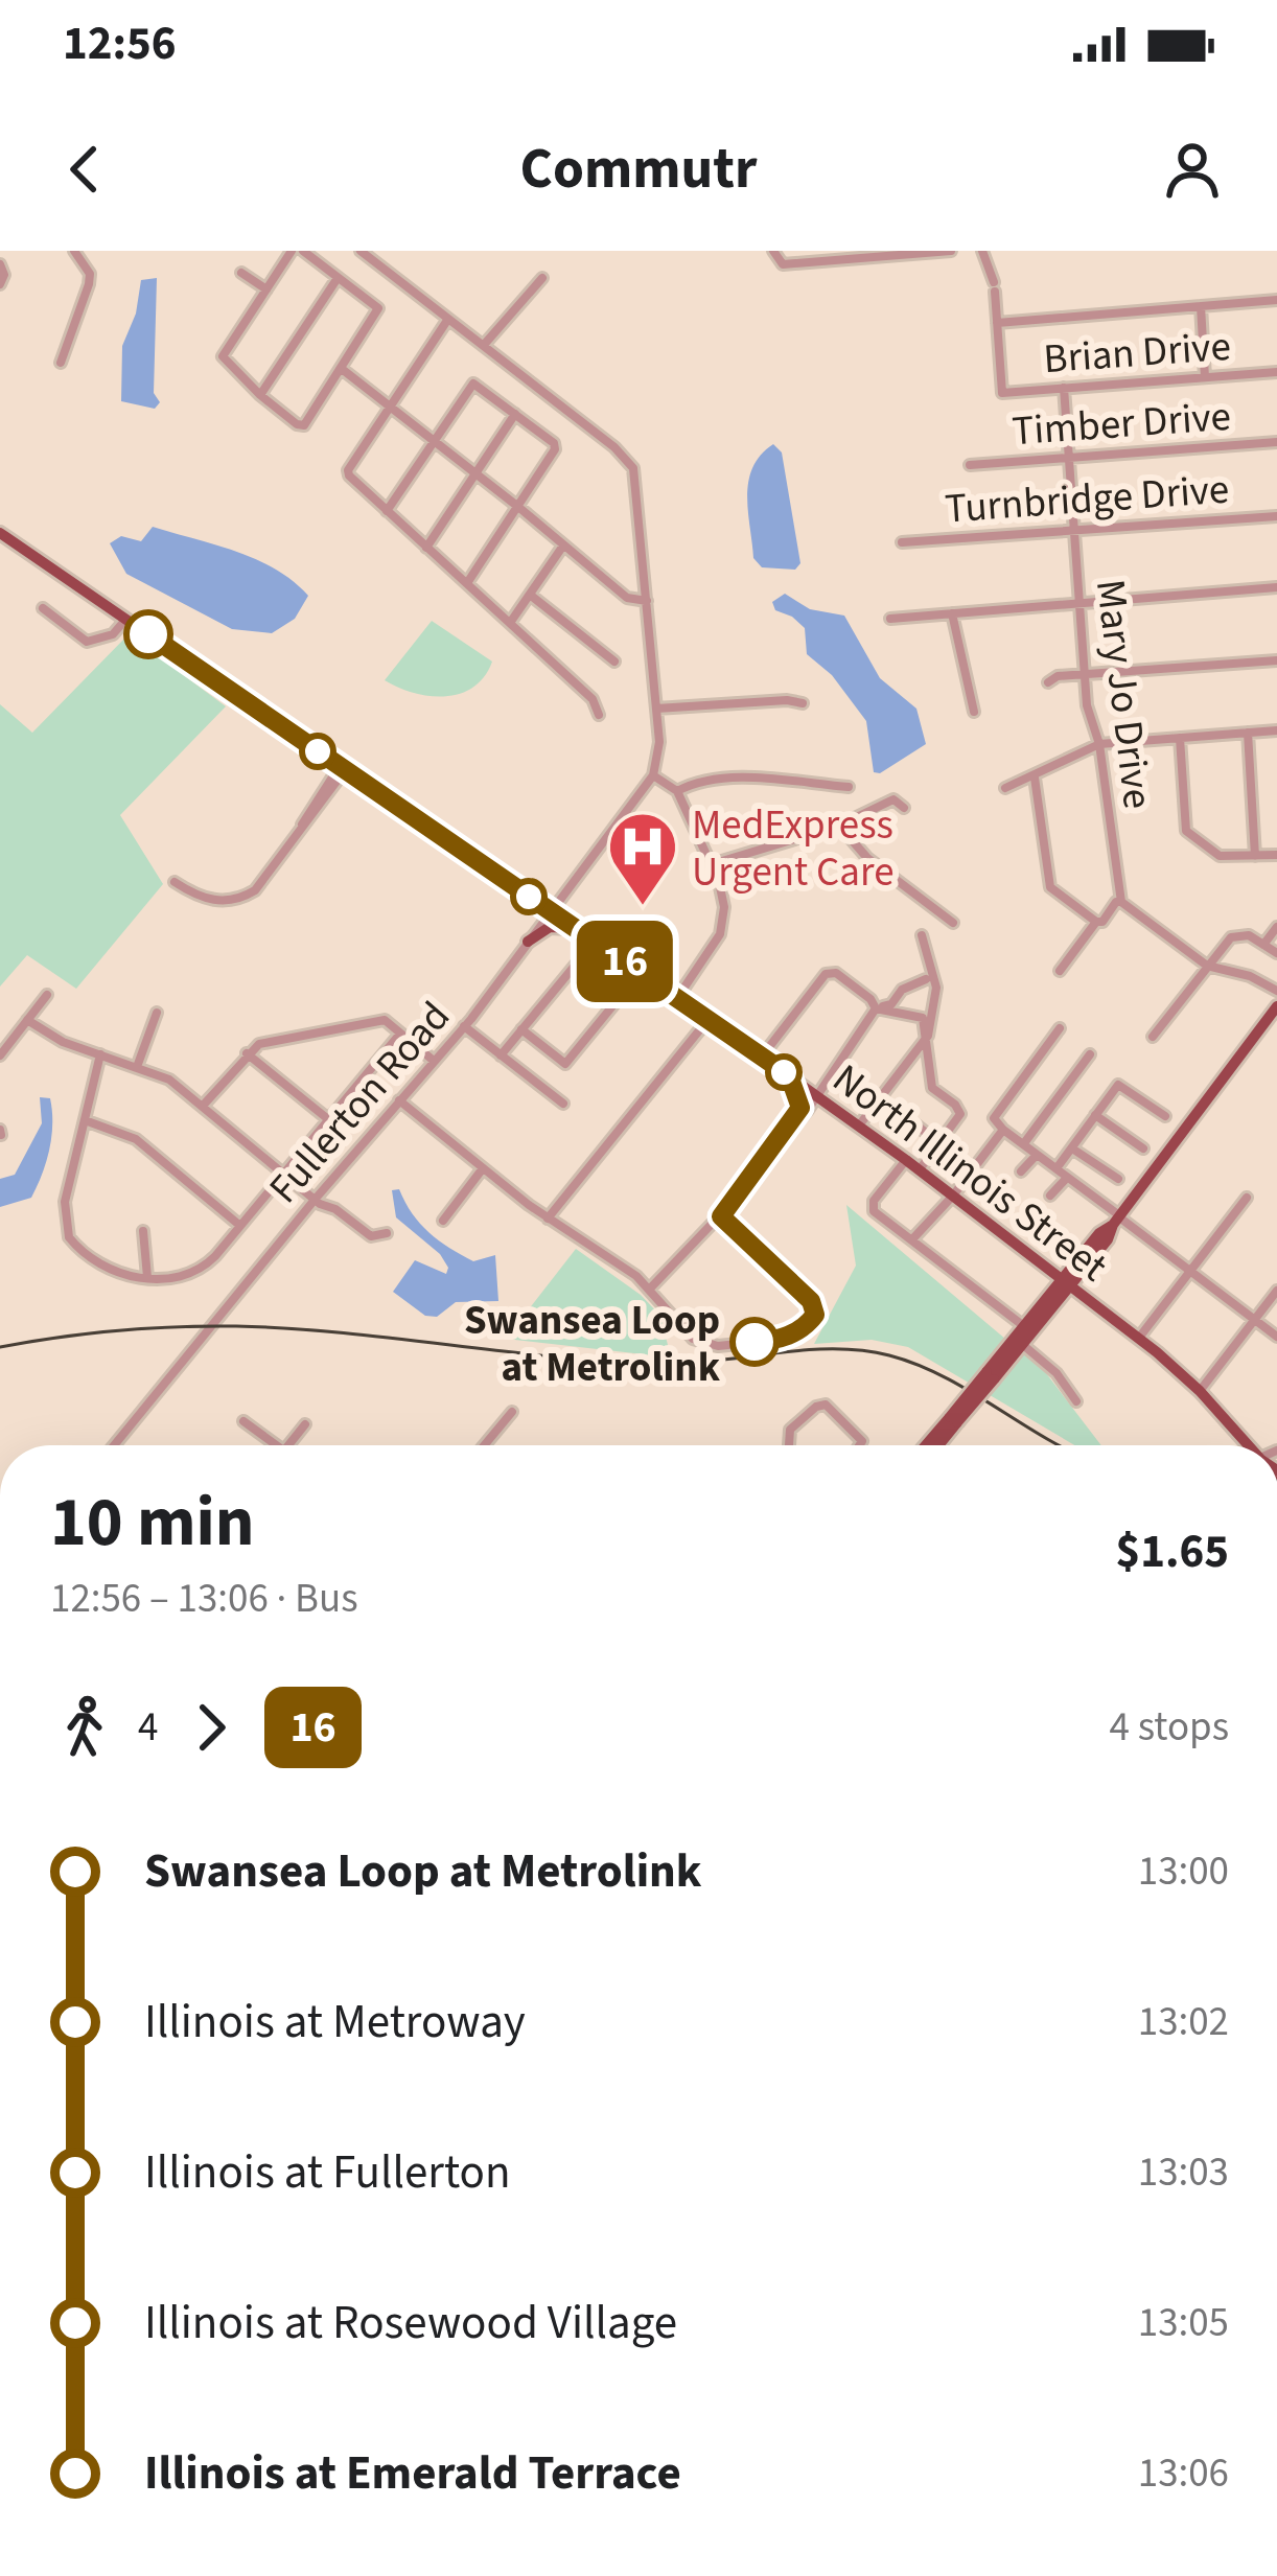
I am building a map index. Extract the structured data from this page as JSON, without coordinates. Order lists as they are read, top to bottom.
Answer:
{
  "streets": {
    "main road": ["North Illinois Street"],
    "street": [
      "Brian Drive",
      "Timber Drive",
      "Turnbridge Drive",
      "Mary Jo Drive",
      "Fullerton Road"
    ]
  },
  "crossings": [
    ["Brian Drive", "Mary Jo Drive"],
    ["Timber Drive", "Mary Jo Drive"],
    ["Turnbridge Drive", "Mary Jo Drive"],
    ["Fullerton Road", "North Illinois Street"]
  ],
  "places": {
    "hospital": ["MedExpress Urgent Care"],
    "other": ["Swansea Loop at Metrolink"]
  },
  "lines": ["bus line 16"],
  "page": {
    "status": "12:56",
    "header": "Commutr",
    "on_map": "16",
    "heading": ["10 min", "12:56 – 13:06 · Bus", "$1.65"],
    "legs": ["4", "16", "4 stops"],
    "list": [
      {
        "name": "Swansea Loop at Metrolink",
        "value": "13:00"
      },
      {
        "name": "Illinois at Metroway",
        "value": "13:02"
      },
      {
        "name": "Illinois at Fullerton",
        "value": "13:03"
      },
      {
        "name": "Illinois at Rosewood Village",
        "value": "13:05"
      },
      {
        "name": "Illinois at Emerald Terrace",
        "value": "13:06"
      }
    ]
  }
}
